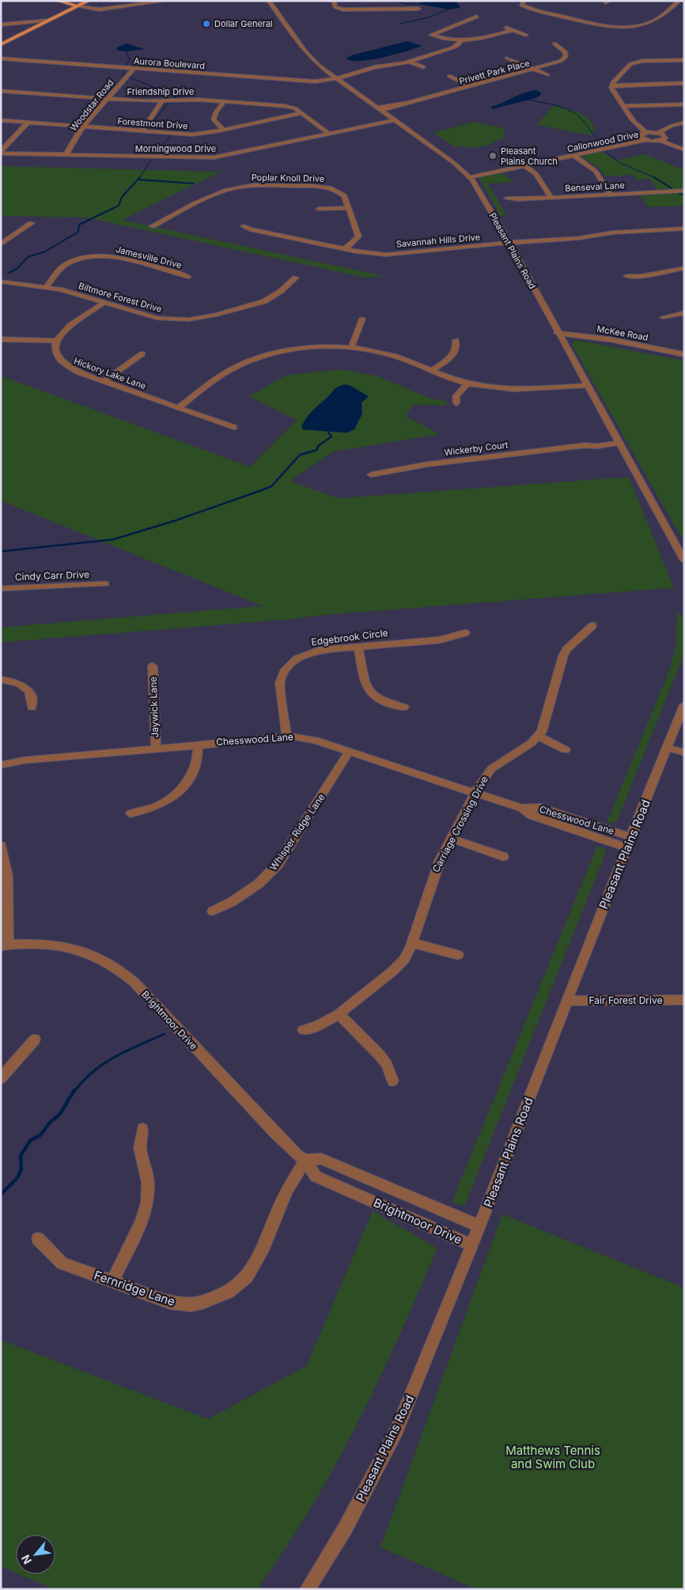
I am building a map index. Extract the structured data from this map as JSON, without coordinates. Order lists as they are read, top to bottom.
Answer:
{
  "streets": {
    "street": [
      "Aurora Boulevard",
      "Privett Park Place",
      "Friendship Drive",
      "Woodstar Road",
      "Forestmont Drive",
      "Callonwood Drive",
      "Morningwood Drive",
      "Poplar Knoll Drive",
      "Benseval Lane",
      "Savannah Hills Drive",
      "Pleasant Plains Road",
      "Jamesville Drive",
      "Biltmore Forest Drive",
      "McKee Road",
      "Hickory Lake Lane",
      "Wickerby Court",
      "Cindy Carr Drive",
      "Edgebrook Circle",
      "Jaywick Lane",
      "Chesswood Lane",
      "Carriage Crossing Drive",
      "Whisper Ridge Lane",
      "Fair Forest Drive",
      "Brightmoor Drive",
      "Fernridge Lane"
    ]
  },
  "crossings": [
    ["Aurora Boulevard", "Woodstar Road"],
    ["Aurora Boulevard", "Pleasant Plains Road"],
    ["Privett Park Place", "Pleasant Plains Road"],
    ["Friendship Drive", "Woodstar Road"],
    ["Friendship Drive", "Forestmont Drive"],
    ["Friendship Drive", "Morningwood Drive"],
    ["Woodstar Road", "Forestmont Drive"],
    ["Woodstar Road", "Morningwood Drive"],
    ["Callonwood Drive", "Pleasant Plains Road"],
    ["Morningwood Drive", "Pleasant Plains Road"],
    ["Poplar Knoll Drive", "Savannah Hills Drive"],
    ["Savannah Hills Drive", "Pleasant Plains Road"],
    ["Pleasant Plains Road", "McKee Road"],
    ["Pleasant Plains Road", "Wickerby Court"],
    ["Pleasant Plains Road", "Chesswood Lane"],
    ["Pleasant Plains Road", "Fair Forest Drive"],
    ["Pleasant Plains Road", "Brightmoor Drive"],
    ["Jamesville Drive", "Biltmore Forest Drive"],
    ["Edgebrook Circle", "Chesswood Lane"],
    ["Jaywick Lane", "Chesswood Lane"],
    ["Chesswood Lane", "Carriage Crossing Drive"],
    ["Chesswood Lane", "Whisper Ridge Lane"],
    ["Brightmoor Drive", "Fernridge Lane"]
  ],
  "parks": ["Matthews Tennis and Swim Club"],
  "places": ["Dollar General", "Pleasant Plains Church"],
  "north": "bottom left"
}
